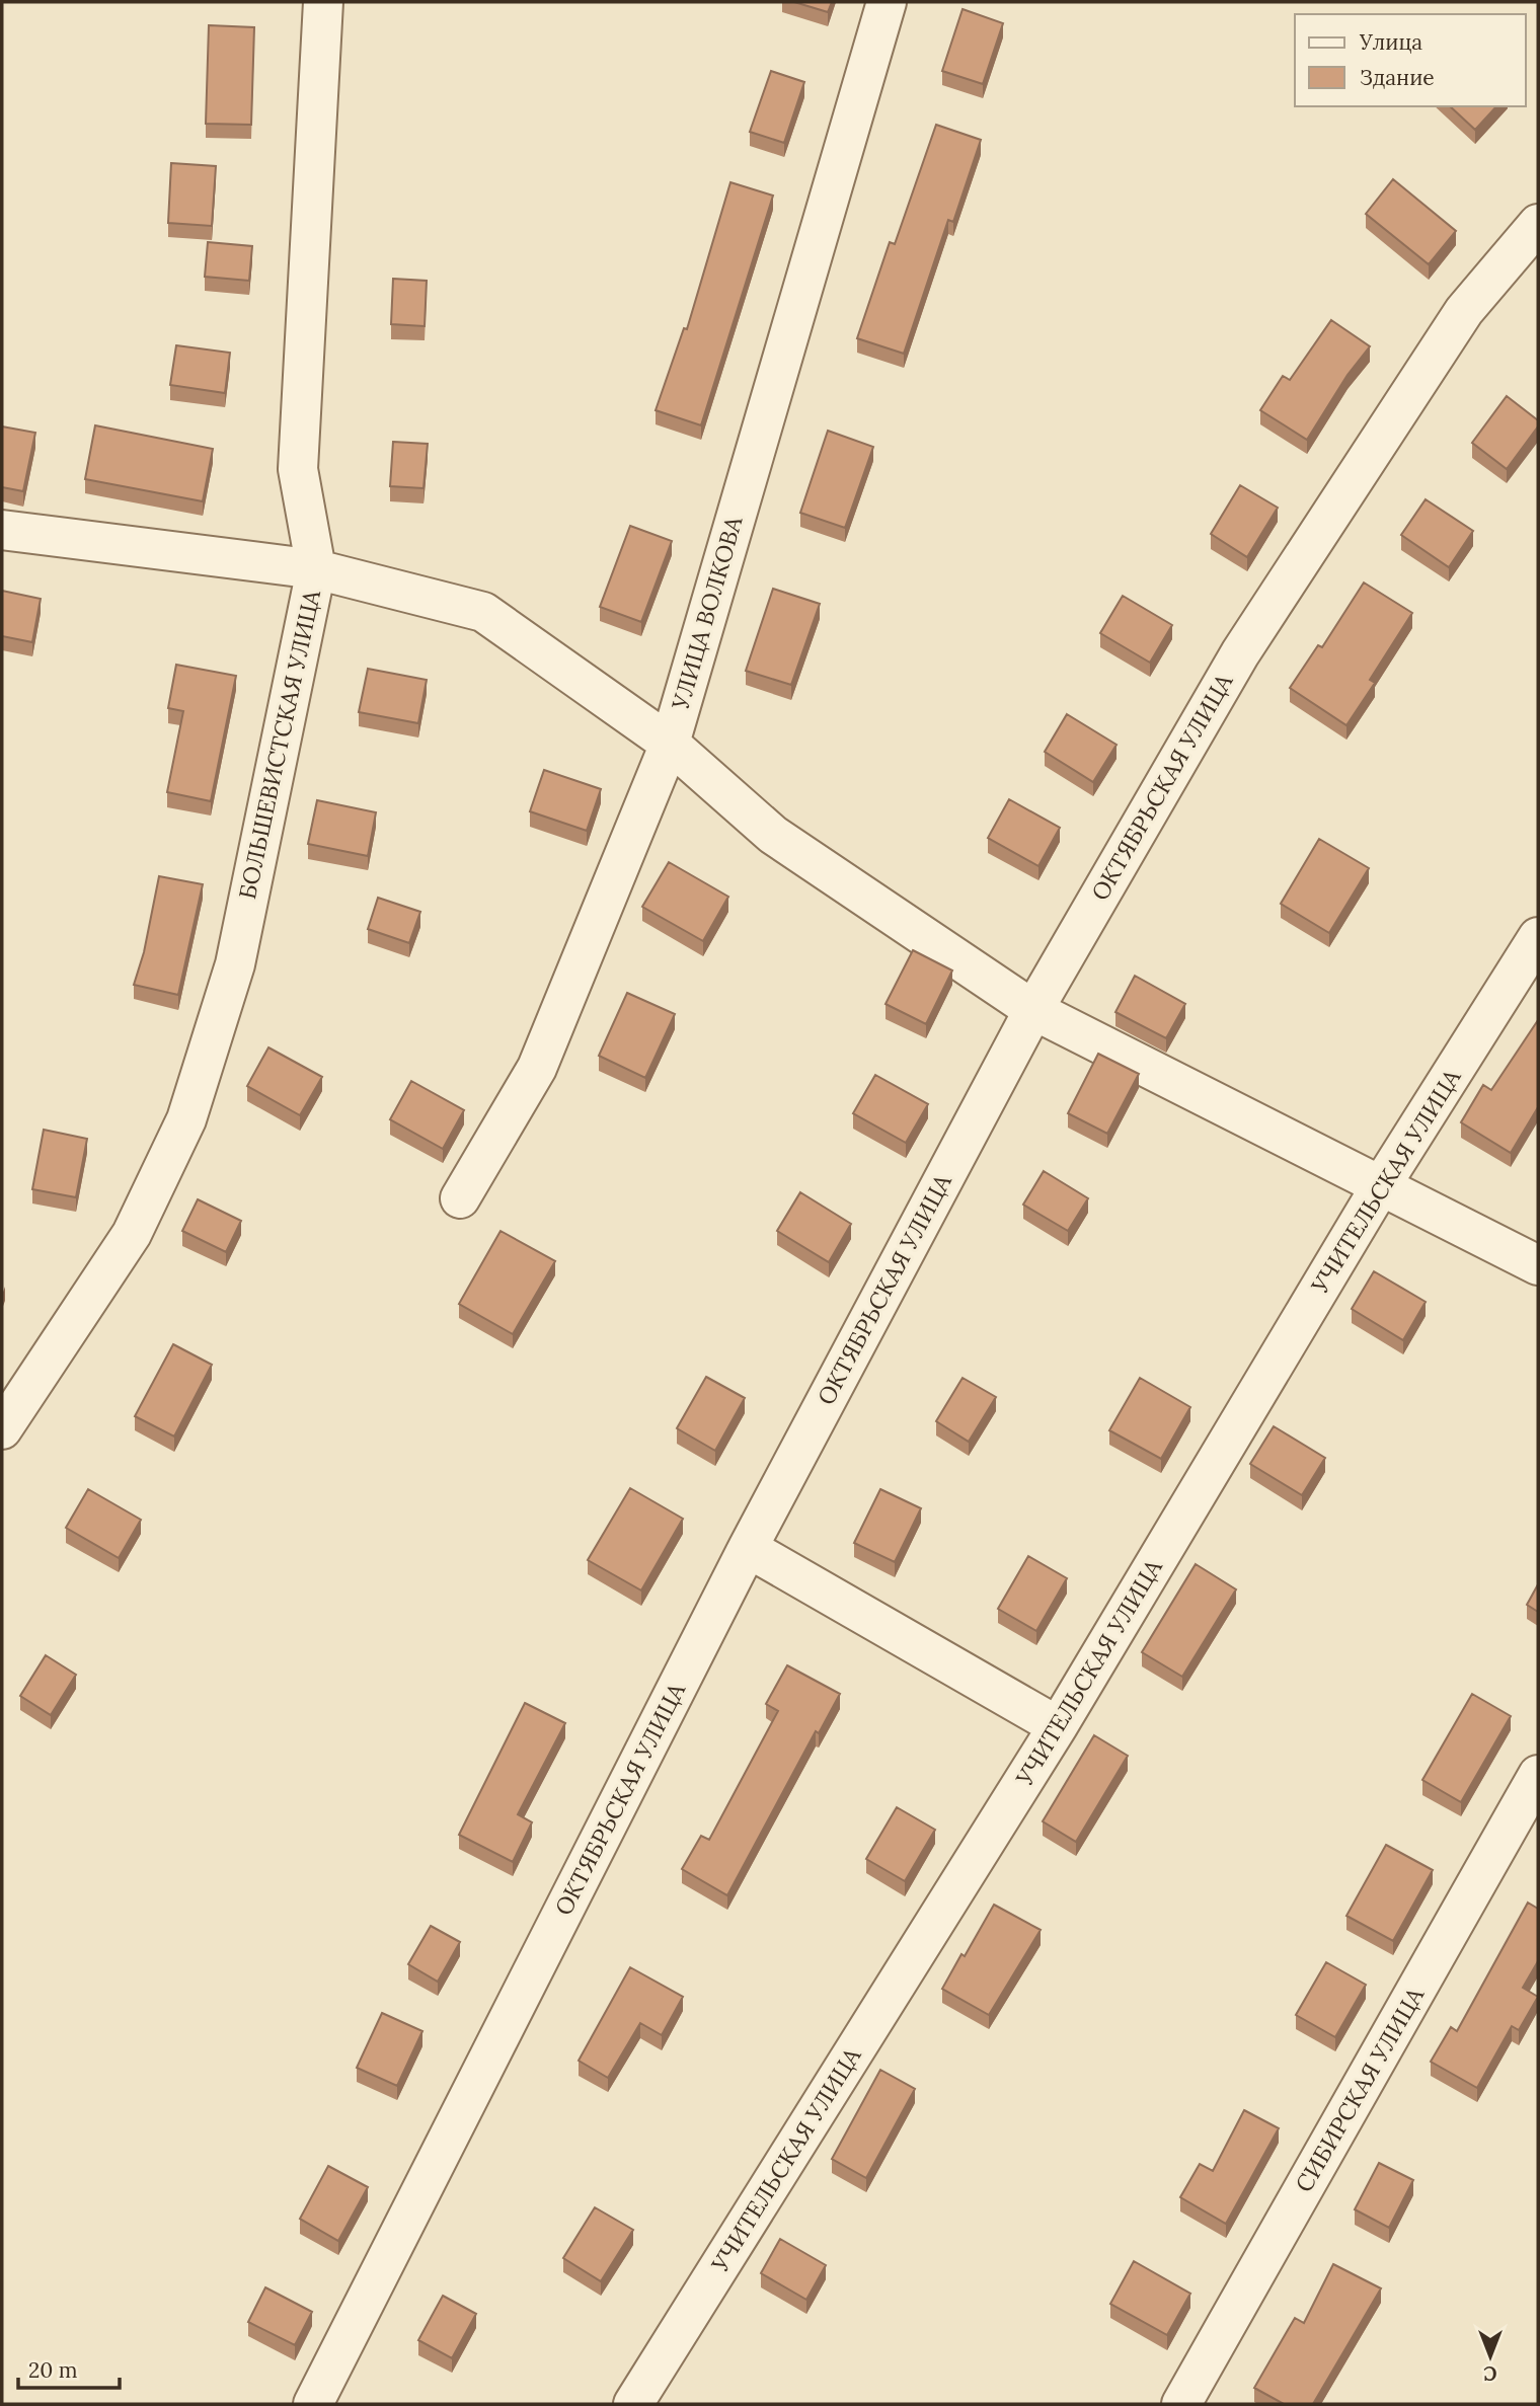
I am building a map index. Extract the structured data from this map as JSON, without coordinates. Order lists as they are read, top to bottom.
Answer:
{
  "streets": {
    "street": [
      "УЛИЦА ВОЛКОВА",
      "БОЛЬШЕВИСТСКАЯ УЛИЦА",
      "ОКТЯБРЬСКАЯ УЛИЦА",
      "УЧИТЕЛЬСКАЯ УЛИЦА",
      "СИБИРСКАЯ УЛИЦА"
    ]
  },
  "legend": ["Улица", "Здание"],
  "scale_bar": "20 m",
  "north": "bottom"
}
